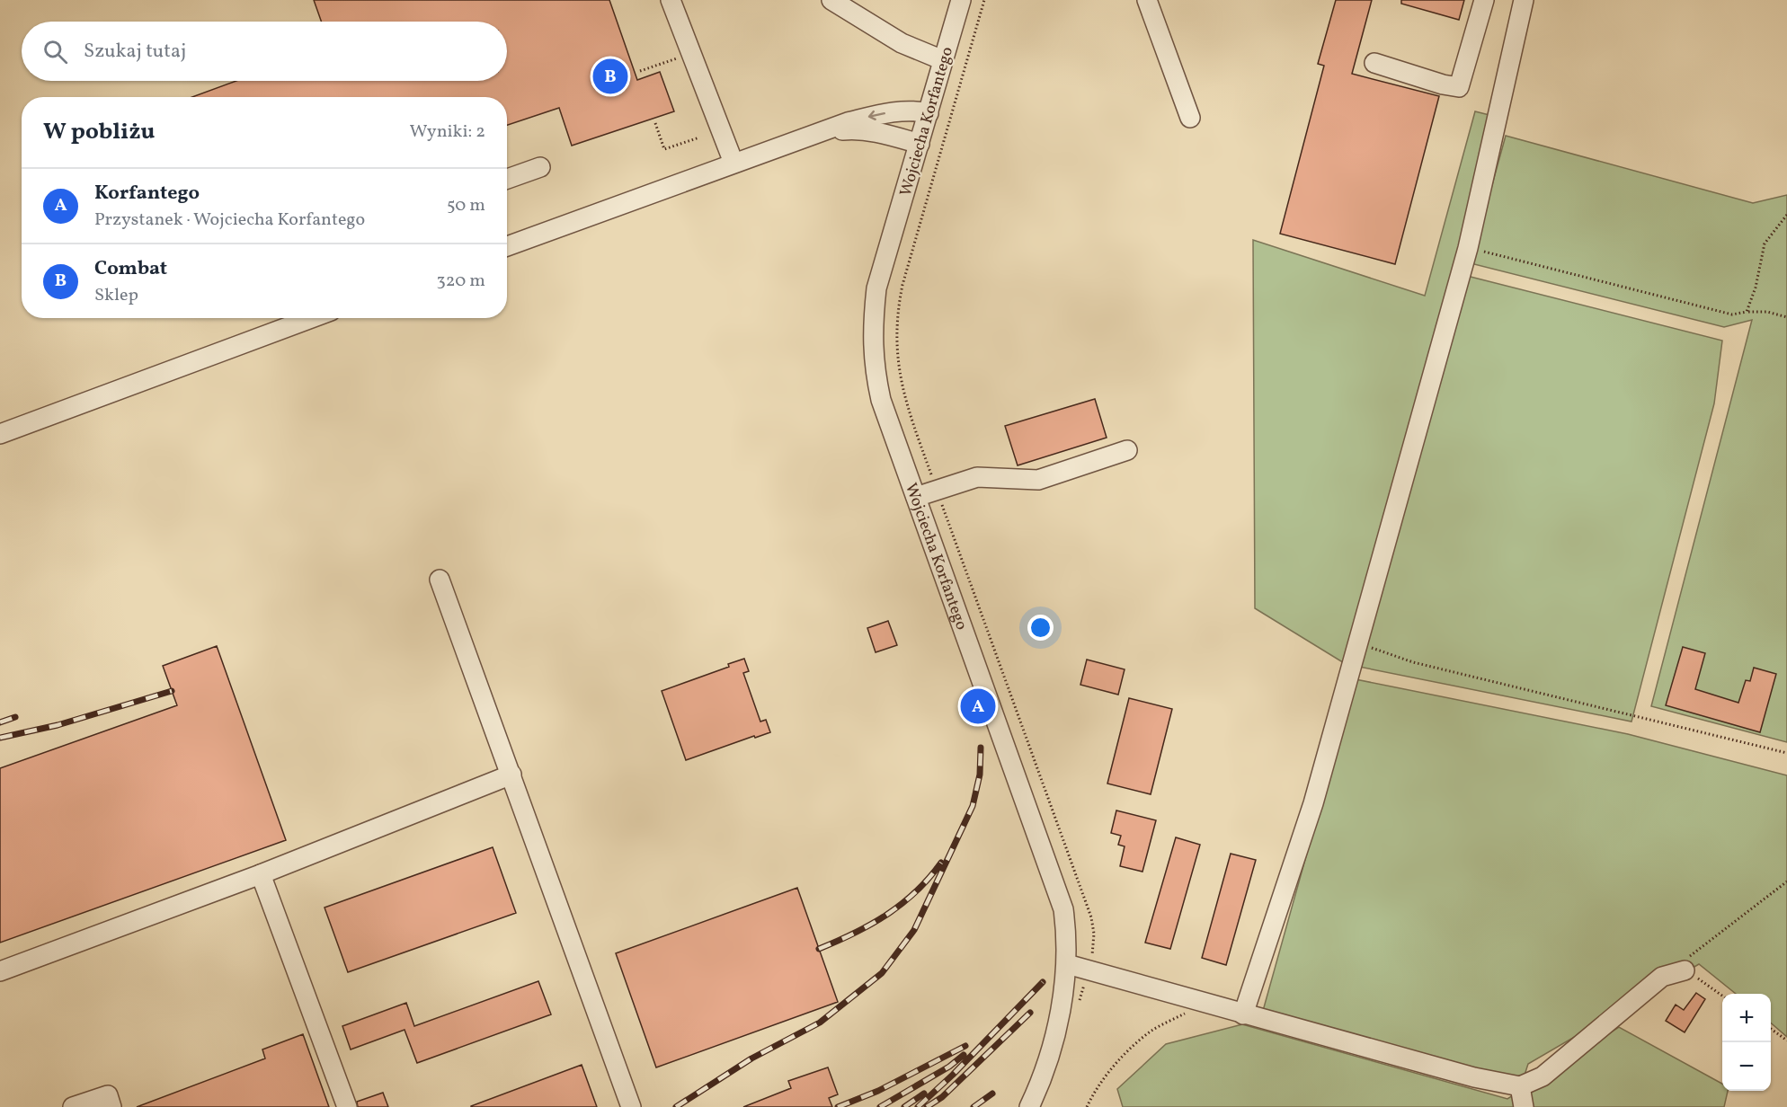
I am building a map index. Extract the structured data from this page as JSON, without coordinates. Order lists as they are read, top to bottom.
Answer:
{
  "streets": {
    "street": ["Wojciecha Korfantego"]
  },
  "page": {
    "search": "Szukaj tutaj",
    "pins": ["B", "A"],
    "heading": ["W pobliżu", "Wyniki: 2"],
    "list": [
      {
        "mark": "A",
        "name": "Korfantego",
        "note": "Przystanek · Wojciecha Korfantego",
        "value": "50 m"
      },
      {
        "mark": "B",
        "name": "Combat",
        "note": "Sklep",
        "value": "320 m"
      }
    ],
    "map_buttons": ["+", "−"]
  }
}
